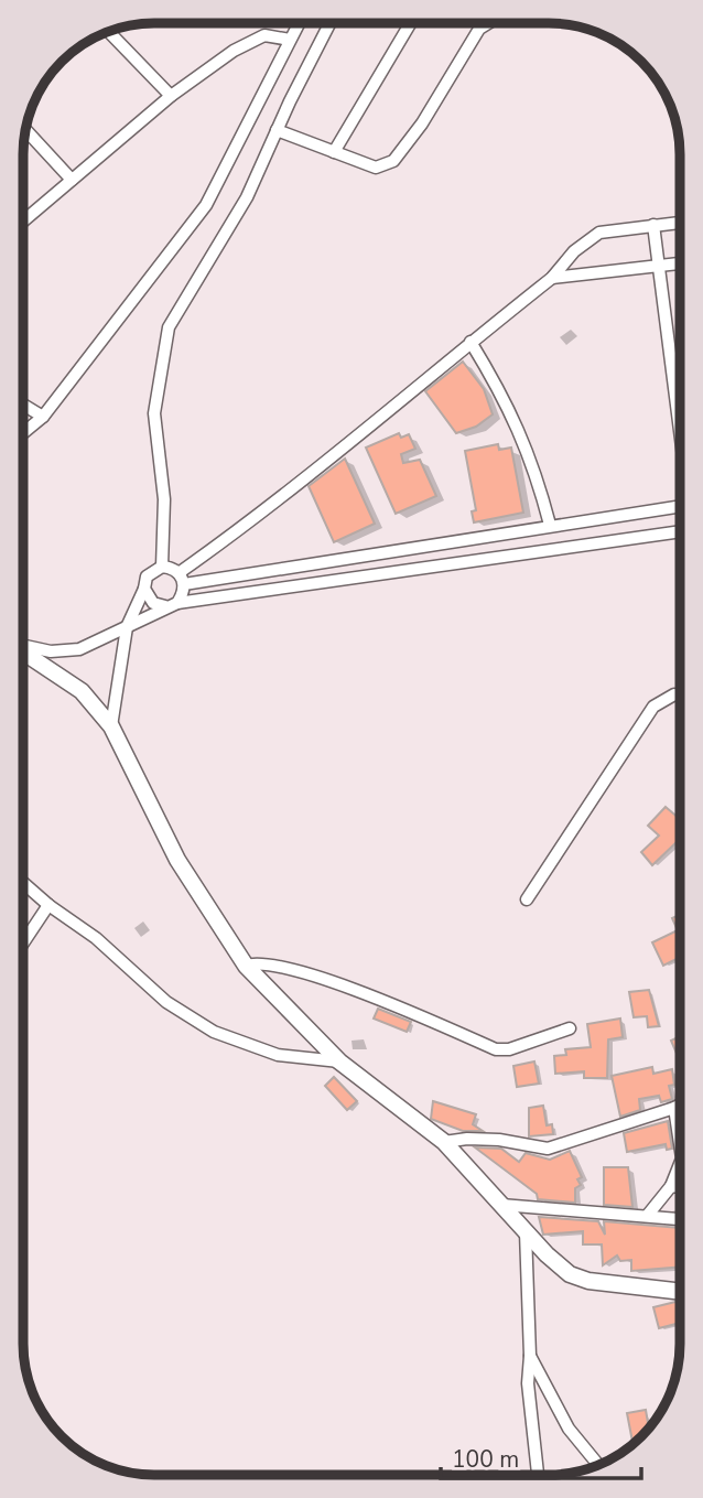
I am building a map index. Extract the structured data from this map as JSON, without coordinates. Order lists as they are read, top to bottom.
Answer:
{
  "scale_bar": "100 m"
}
